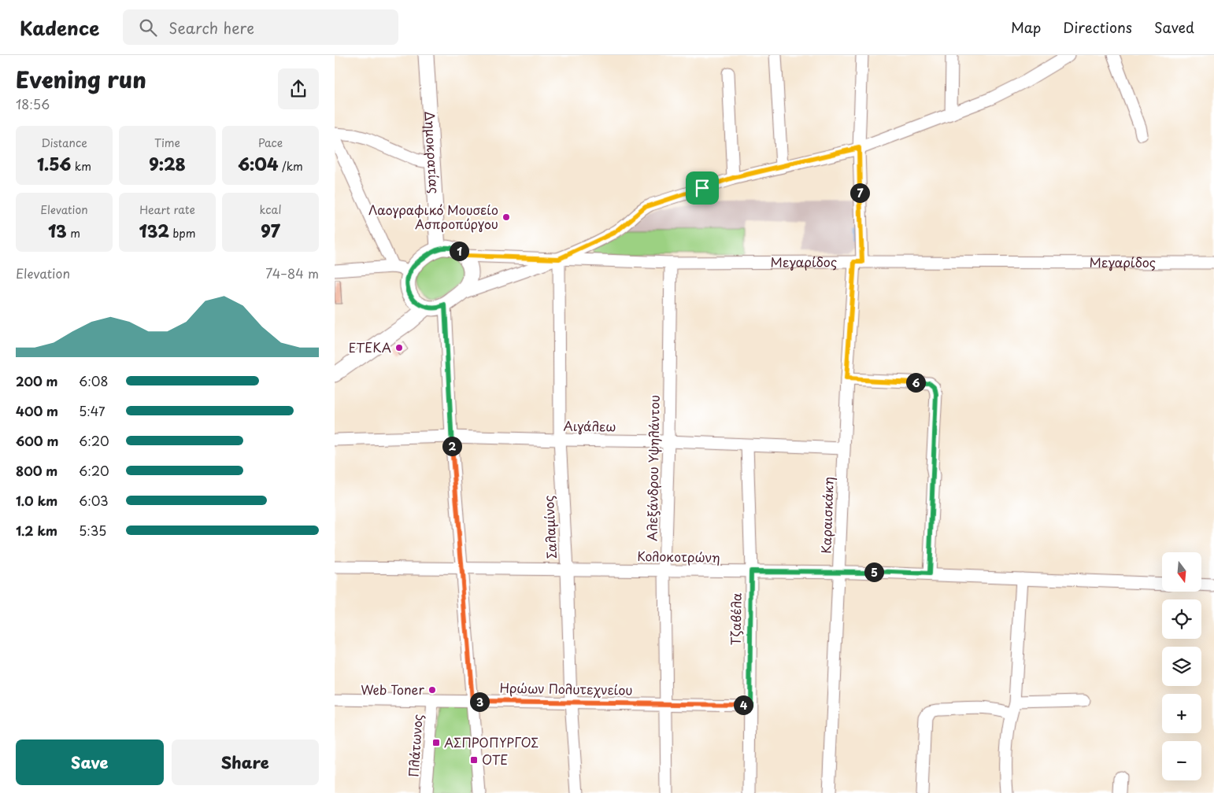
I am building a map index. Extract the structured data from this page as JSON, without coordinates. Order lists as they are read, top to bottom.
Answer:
{
  "streets": {
    "main road": ["Δημοκρατίας"],
    "street": [
      "Μεγαρίδος",
      "Αιγάλεω",
      "Αλεξάνδρου Υψηλάντου",
      "Καραισκάκη",
      "Σαλαμίνος",
      "Κολοκοτρώνη",
      "Τζαβέλα",
      "Ηρώων Πολυτεχνείου",
      "Πλάτωνος"
    ]
  },
  "crossings": [
    ["Δημοκρατίας", "Μεγαρίδος"],
    ["Μεγαρίδος", "Αλεξάνδρου Υψηλάντου"],
    ["Μεγαρίδος", "Καραισκάκη"],
    ["Μεγαρίδος", "Σαλαμίνος"],
    ["Αιγάλεω", "Αλεξάνδρου Υψηλάντου"],
    ["Αιγάλεω", "Καραισκάκη"],
    ["Αιγάλεω", "Σαλαμίνος"],
    ["Αιγάλεω", "Τζαβέλα"],
    ["Αλεξάνδρου Υψηλάντου", "Κολοκοτρώνη"],
    ["Αλεξάνδρου Υψηλάντου", "Ηρώων Πολυτεχνείου"],
    ["Καραισκάκη", "Κολοκοτρώνη"],
    ["Σαλαμίνος", "Κολοκοτρώνη"],
    ["Σαλαμίνος", "Ηρώων Πολυτεχνείου"],
    ["Κολοκοτρώνη", "Τζαβέλα"],
    ["Τζαβέλα", "Ηρώων Πολυτεχνείου"],
    ["Ηρώων Πολυτεχνείου", "Πλάτωνος"]
  ],
  "places": {
    "other": ["Λαογραφικό Μουσείο Ασπροπύργου", "ΕΤΕΚΑ", "Web Toner"],
    "transit": ["ΑΣΠΡΟΠΥΡΓΟΣ", "ΟΤΕ"]
  },
  "north": "bottom",
  "page": {
    "header": "Kadence",
    "search": "Search here",
    "nav": ["Map", "Directions", "Saved"],
    "heading": ["Evening run", "18:56"],
    "stats": [
      ["Distance", "1.56 km"],
      ["Time", "9:28"],
      ["Pace", "6:04 /km"],
      ["Elevation", "13 m"],
      ["Heart rate", "132 bpm"],
      ["kcal", "97"]
    ],
    "pins": [
      "7",
      "1",
      "6",
      "2",
      "5",
      "3",
      "4"
    ],
    "chart": ["Elevation", "74–84 m"],
    "list": [
      {
        "name": "200 m",
        "note": "6:08"
      },
      {
        "name": "400 m",
        "note": "5:47"
      },
      {
        "name": "600 m",
        "note": "6:20"
      },
      {
        "name": "800 m",
        "note": "6:20"
      },
      {
        "name": "1.0 km",
        "note": "6:03"
      },
      {
        "name": "1.2 km",
        "note": "5:35"
      }
    ],
    "map_buttons": ["+", "−"],
    "buttons": ["Save", "Share"]
  }
}
